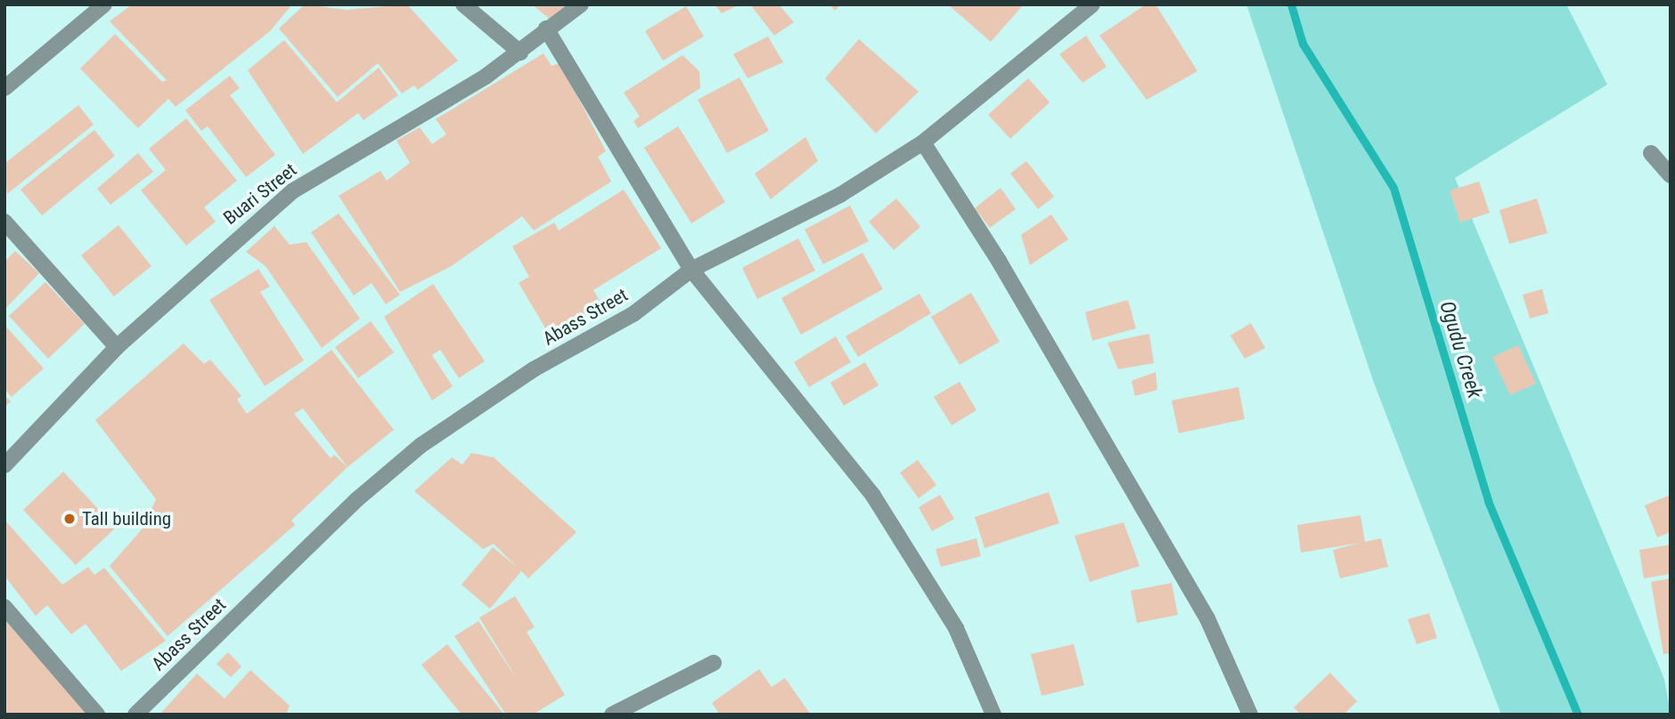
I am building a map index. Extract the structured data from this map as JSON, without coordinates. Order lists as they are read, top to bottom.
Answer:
{
  "streets": {
    "street": ["Buari Street", "Abass Street"]
  },
  "water": ["Ogudu Creek"],
  "places": ["Tall building"]
}
